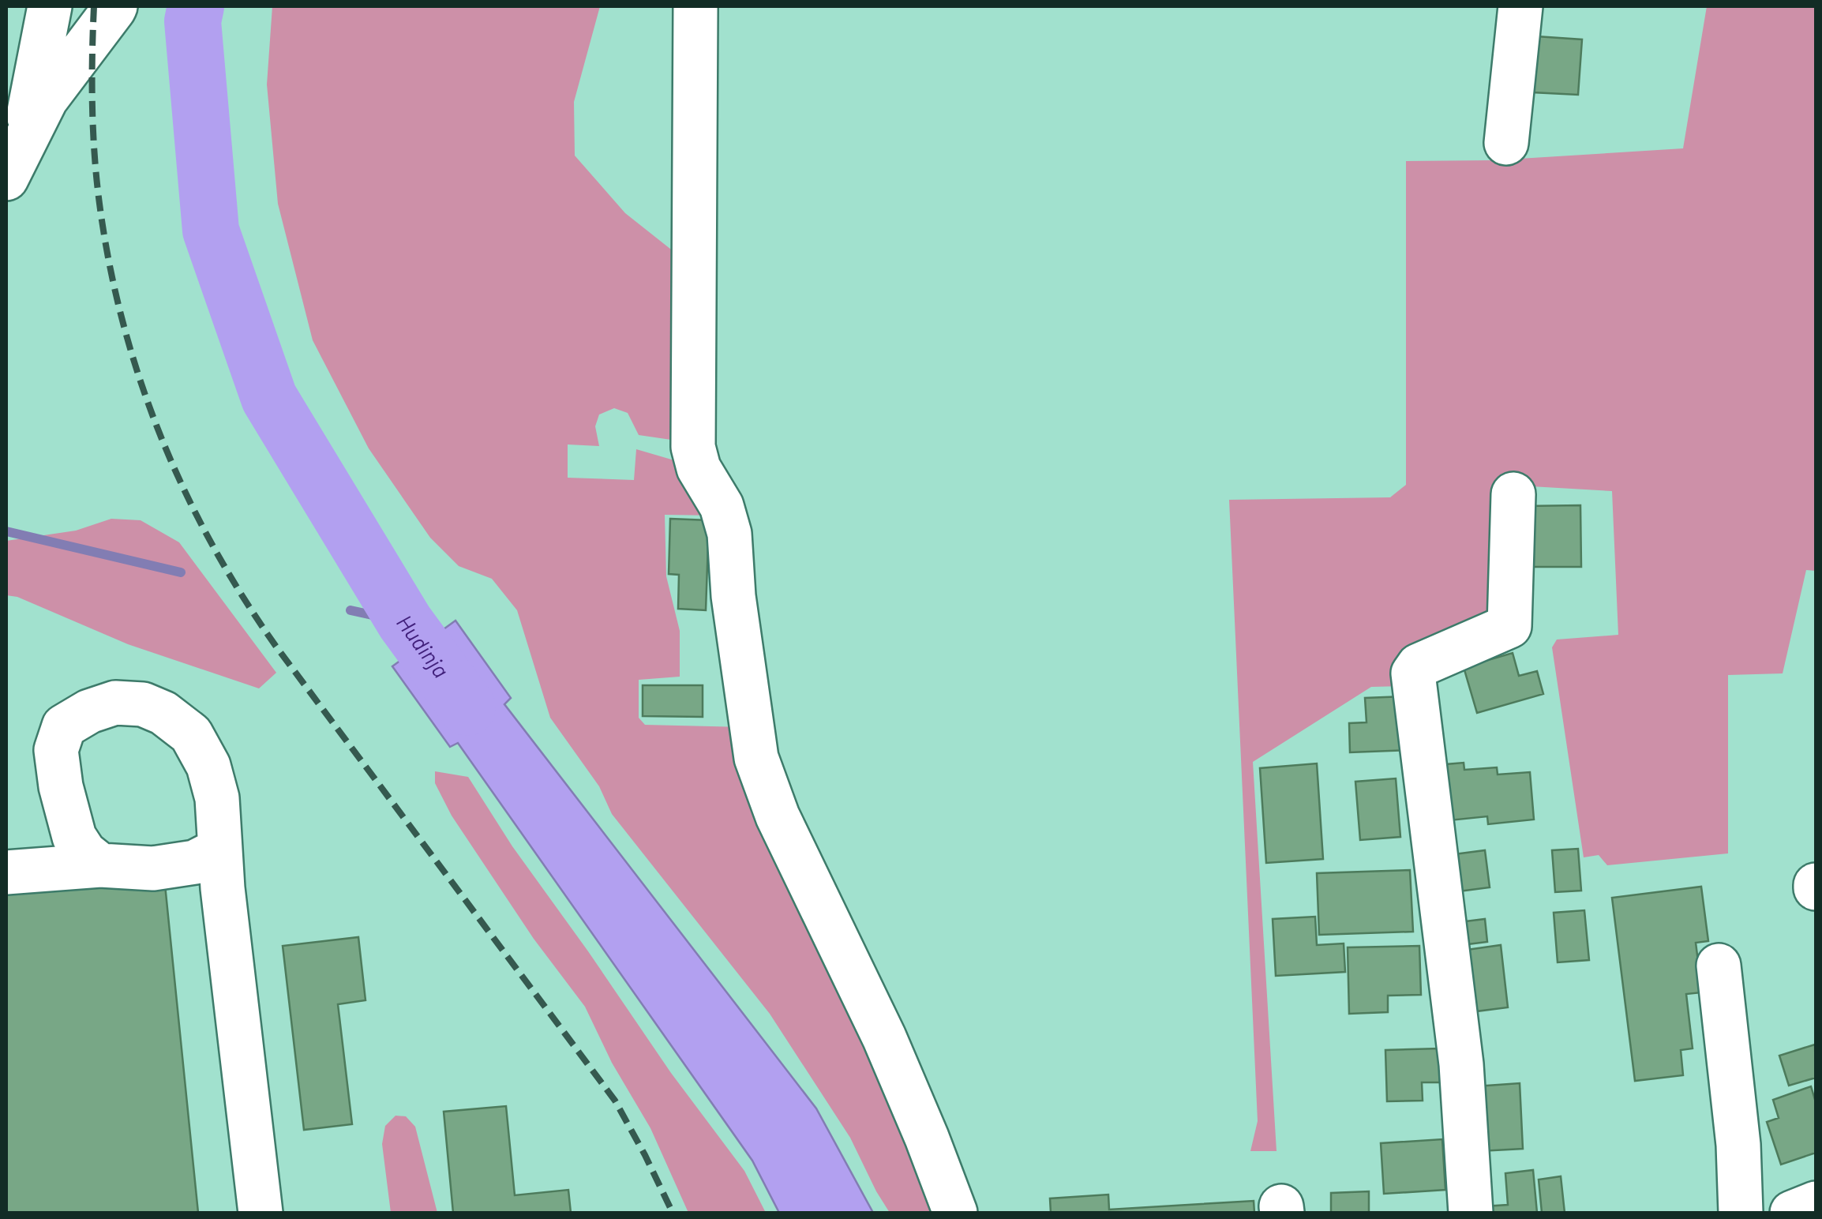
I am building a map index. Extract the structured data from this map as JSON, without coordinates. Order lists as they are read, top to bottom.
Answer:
{
  "water": ["Hudinja"]
}
